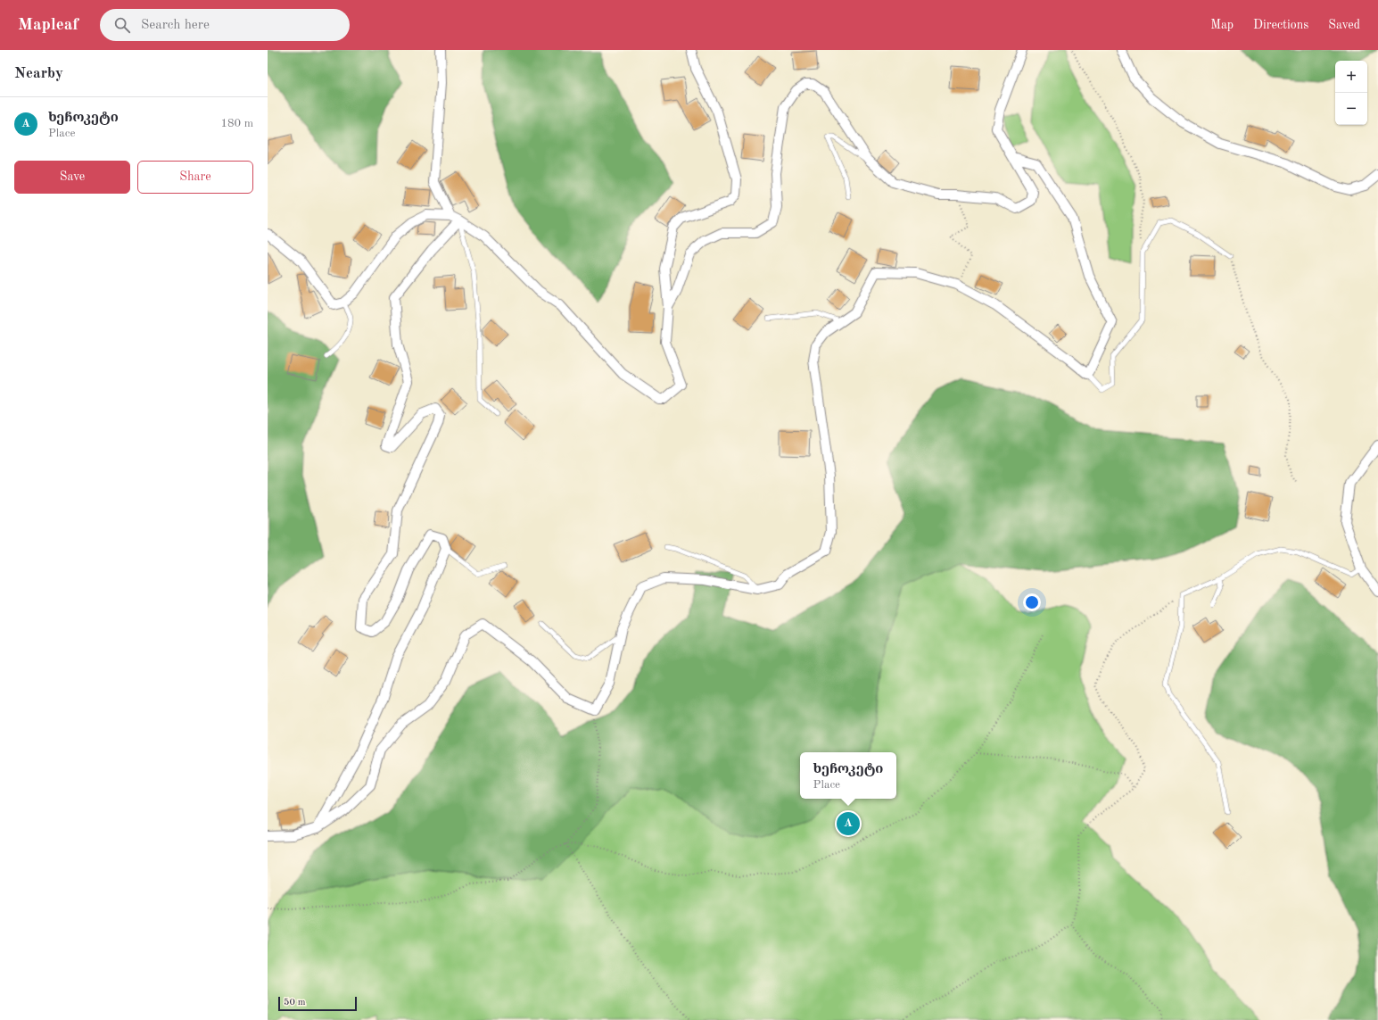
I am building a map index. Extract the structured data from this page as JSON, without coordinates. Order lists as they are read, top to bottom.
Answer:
{
  "scale_bar": "50 m",
  "page": {
    "header": "Mapleaf",
    "search": "Search here",
    "nav": ["Map", "Directions", "Saved"],
    "heading": "Nearby",
    "map_buttons": ["+", "−"],
    "list": [
      {
        "mark": "A",
        "name": "ხეჩოკეტი",
        "note": "Place",
        "value": "180 m"
      }
    ],
    "buttons": ["Save", "Share"],
    "popup": ["ხეჩოკეტი", "Place"],
    "pins": "A",
    "scale": "50 m"
  }
}
